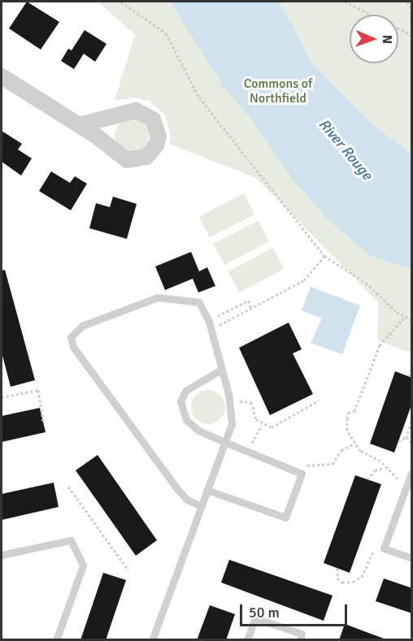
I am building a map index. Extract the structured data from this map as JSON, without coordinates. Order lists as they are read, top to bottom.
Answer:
{
  "water": ["River Rouge"],
  "parks": ["Commons of Northfield"],
  "scale_bar": "50 m",
  "north": "right"
}
